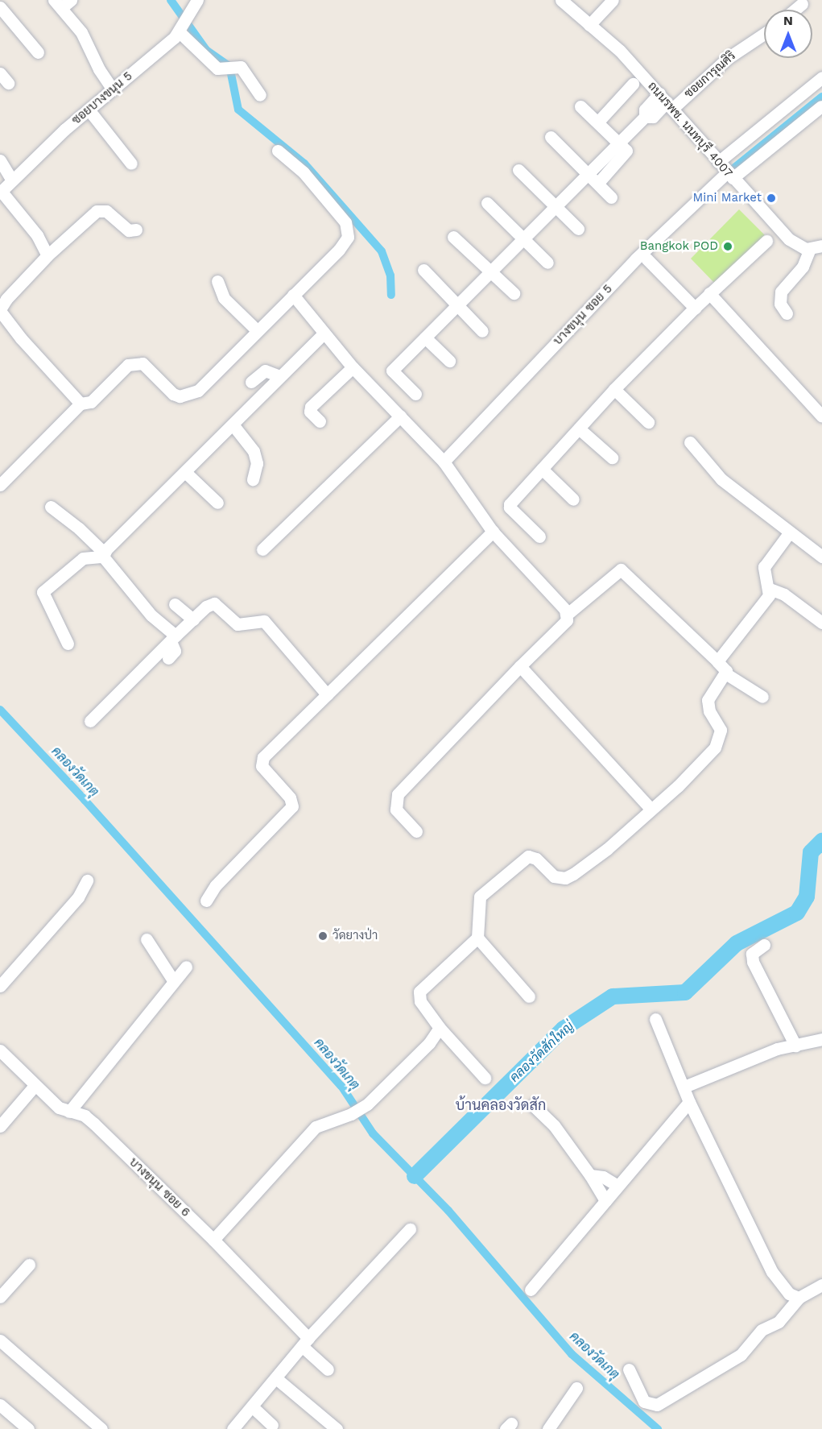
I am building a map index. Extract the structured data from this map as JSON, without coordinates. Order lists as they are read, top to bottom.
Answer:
{
  "streets": {
    "street": [
      "ซอยการุณศิริ",
      "ซอยบางขนุน 5",
      "ถนนรพช. นนทบุรี 4007",
      "บางขนุน ซอย 5",
      "บางขนุน ซอย 6"
    ]
  },
  "crossings": [
    ["ซอยการุณศิริ", "ถนนรพช. นนทบุรี 4007"],
    ["ถนนรพช. นนทบุรี 4007", "บางขนุน ซอย 5"]
  ],
  "districts": ["บ้านคลองวัดสัก"],
  "water": ["คลองวัดเกตุ", "คลองวัดสักใหญ่"],
  "places": ["Mini Market", "Bangkok POD", "วัดยางป่า"],
  "north": "top"
}
